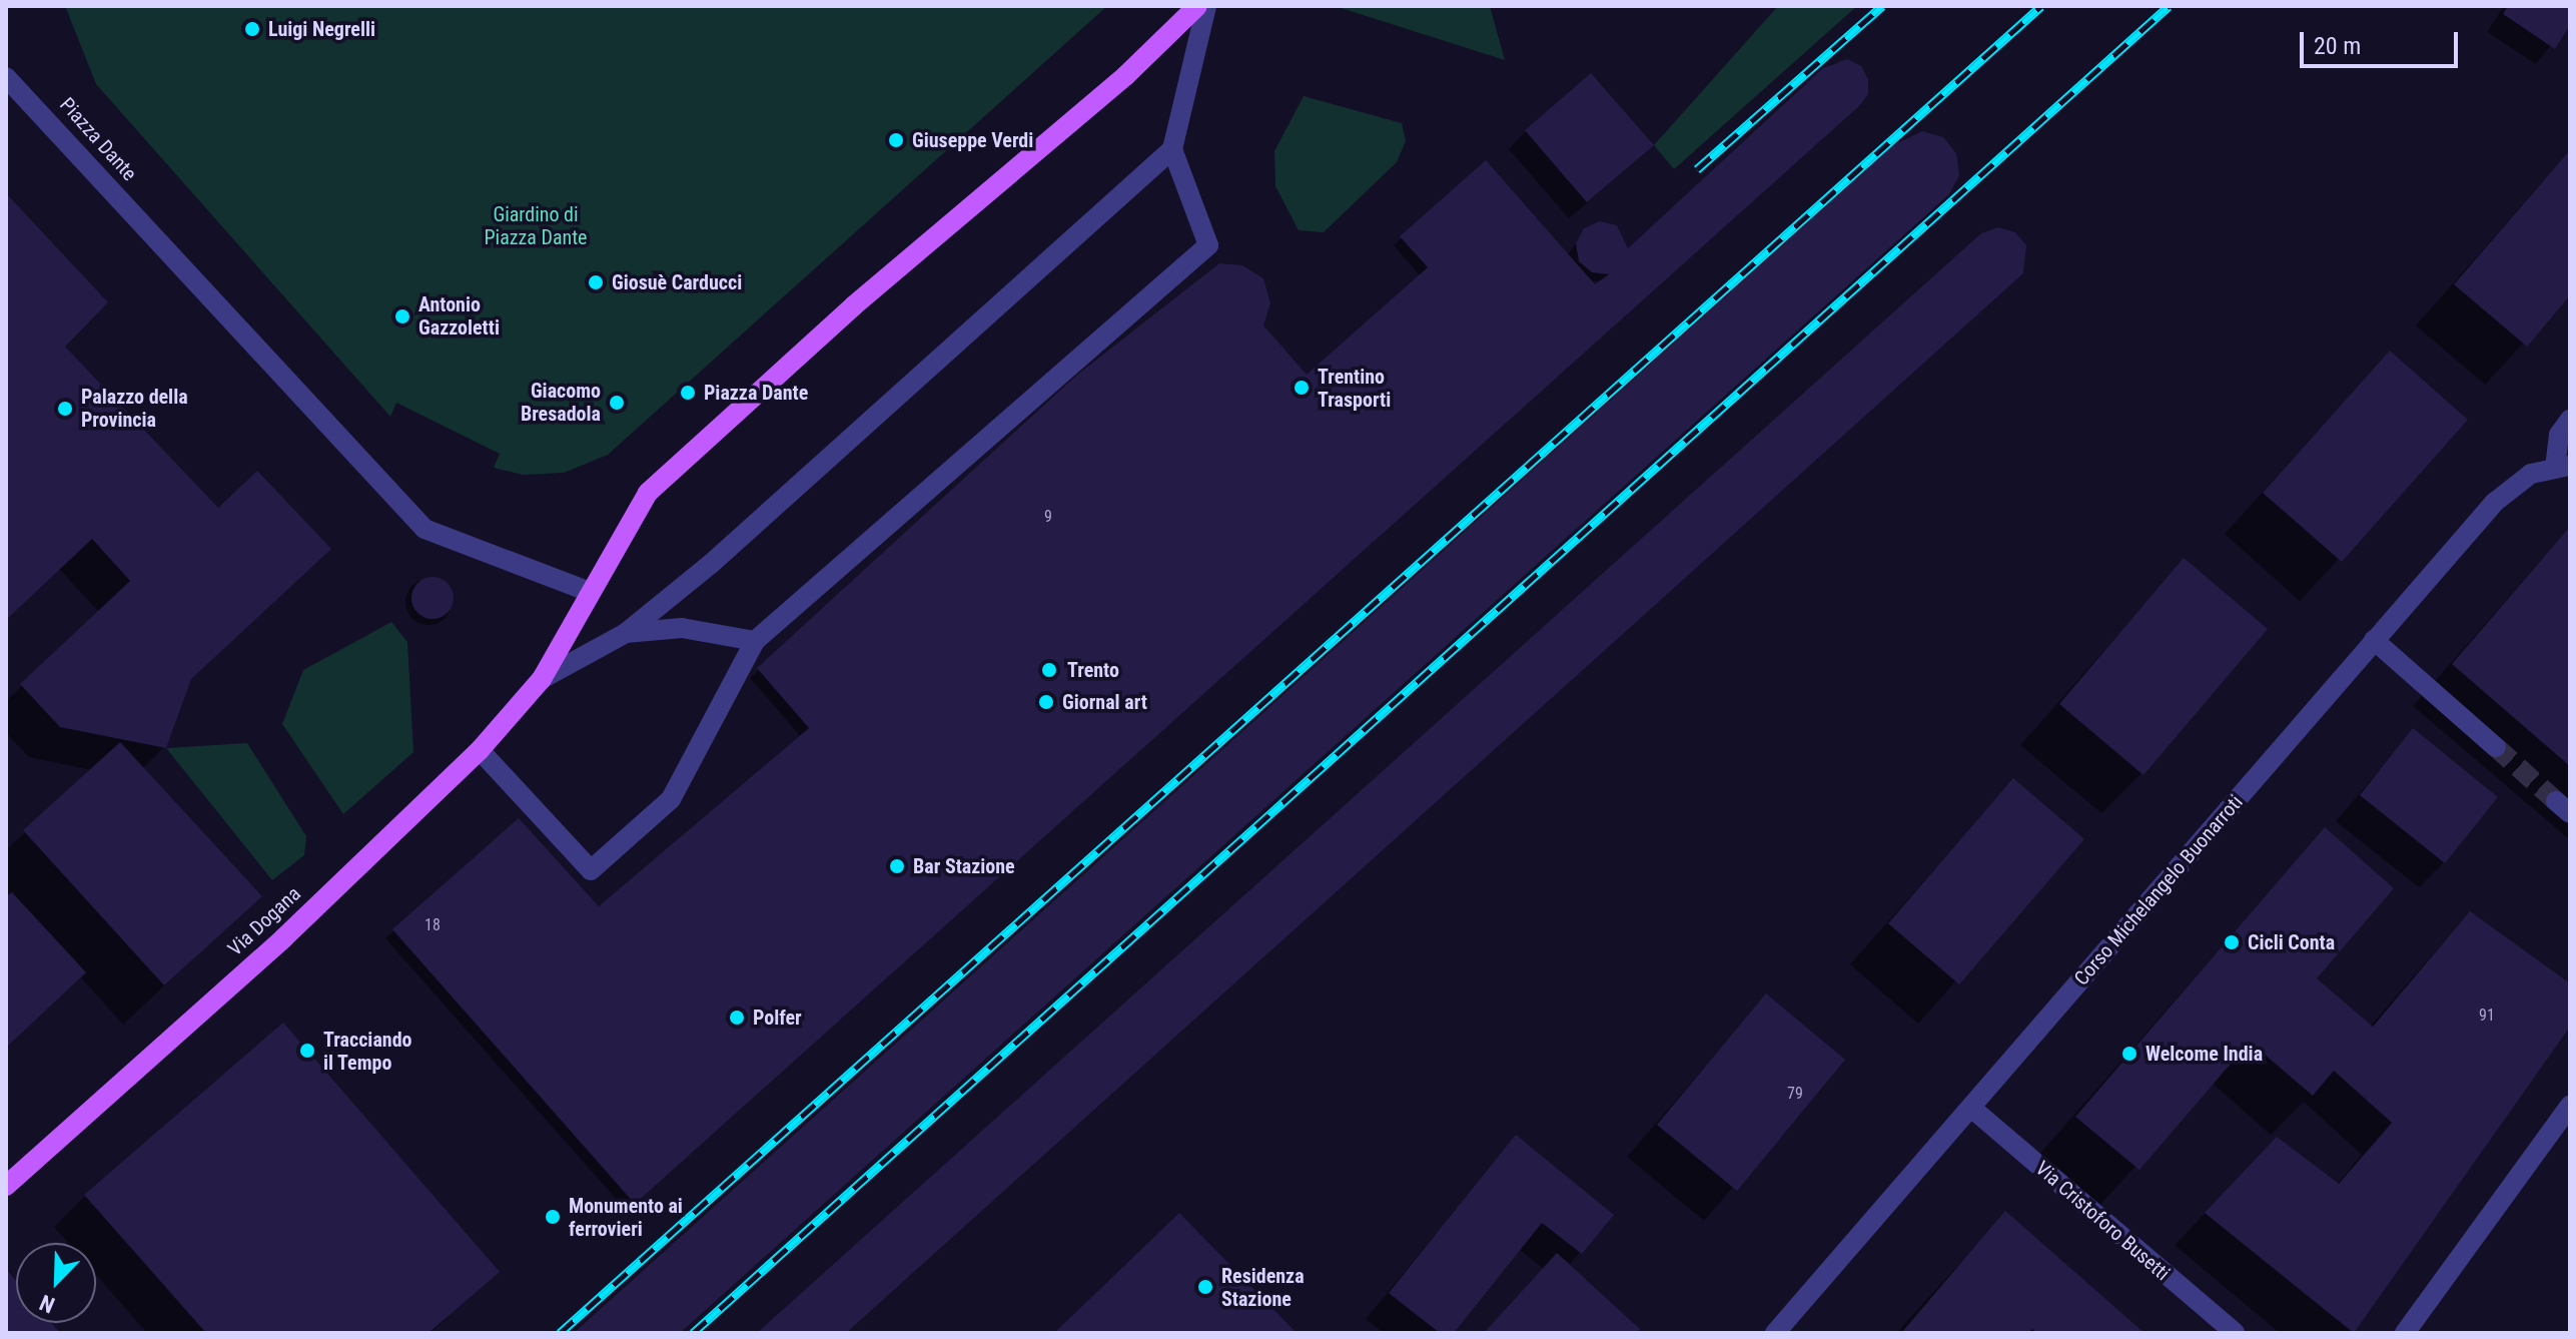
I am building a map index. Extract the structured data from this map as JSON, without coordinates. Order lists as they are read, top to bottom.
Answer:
{
  "streets": {
    "main road": ["Via Dogana"],
    "street": ["Piazza Dante", "Corso Michelangelo Buonarroti", "Via Cristoforo Busetti"]
  },
  "crossings": [
    ["Corso Michelangelo Buonarroti", "Via Cristoforo Busetti"]
  ],
  "parks": ["Giardino di Piazza Dante"],
  "places": [
    "Luigi Negrelli",
    "Giuseppe Verdi",
    "Giosuè Carducci",
    "Antonio Gazzoletti",
    "Trentino Trasporti",
    "Piazza Dante",
    "Giacomo Bresadola",
    "Palazzo della Provincia",
    "Trento",
    "Giornal art",
    "Bar Stazione",
    "Cicli Conta",
    "Polfer",
    "Tracciando il Tempo",
    "Welcome India",
    "Monumento ai ferrovieri",
    "Residenza Stazione"
  ],
  "house_numbers": [
    "9",
    "18",
    "91",
    "79"
  ],
  "scale_bar": "20 m",
  "north": "bottom left"
}
